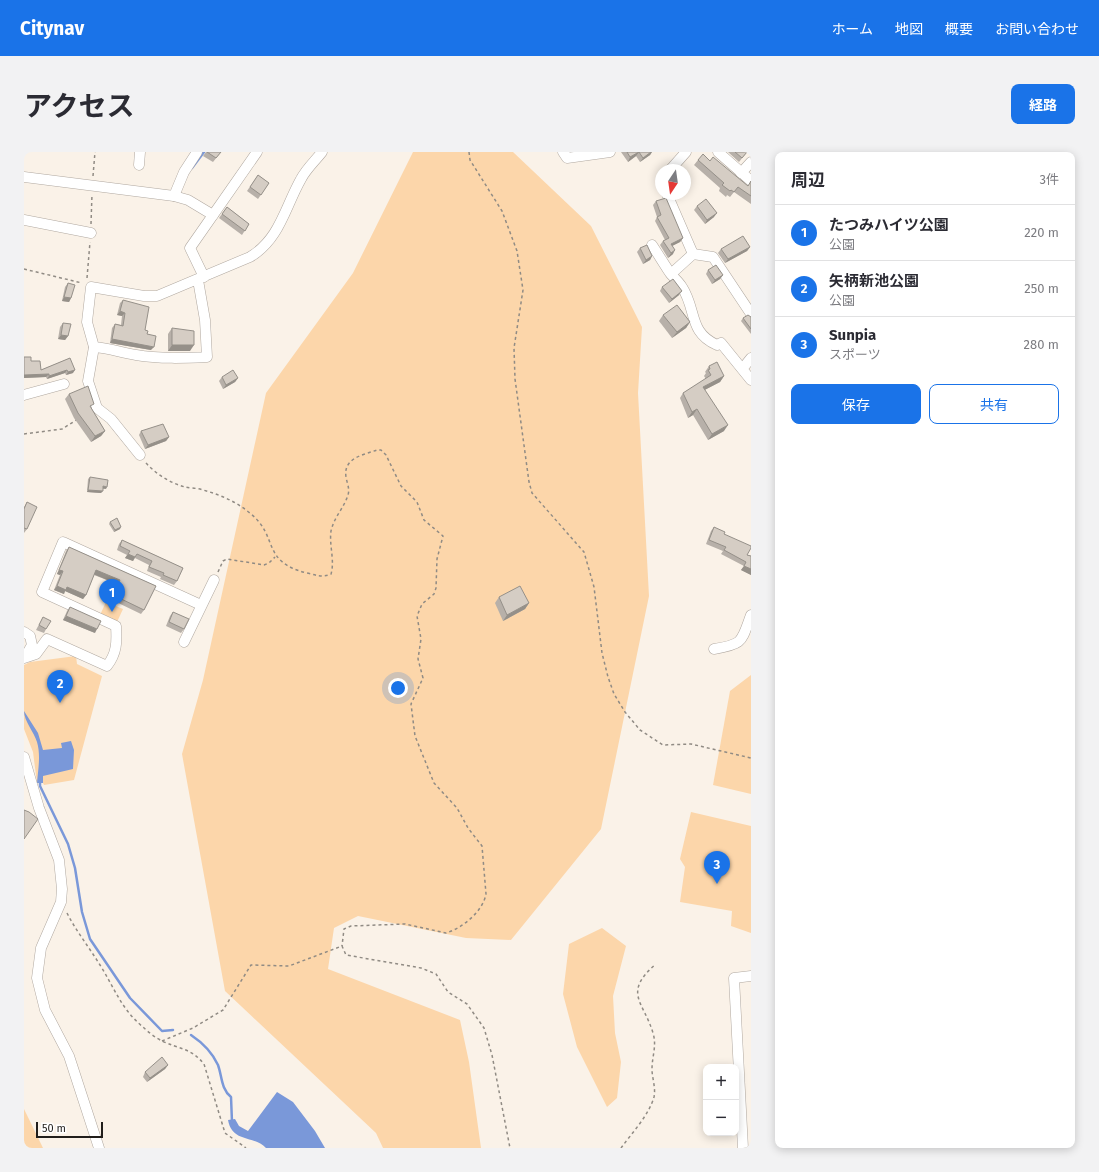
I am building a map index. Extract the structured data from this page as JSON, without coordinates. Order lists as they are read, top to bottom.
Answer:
{
  "scale_bar": "50 m",
  "north": "bottom",
  "page": {
    "header": "Citynav",
    "nav": [
      "ホーム",
      "地図",
      "概要",
      "お問い合わせ"
    ],
    "title": "アクセス",
    "buttons": [
      "経路",
      ["保存", "共有"]
    ],
    "heading": ["周辺", "3件"],
    "list": [
      {
        "mark": "1",
        "name": "たつみハイツ公園",
        "note": "公園",
        "value": "220 m"
      },
      {
        "mark": "2",
        "name": "矢柄新池公園",
        "note": "公園",
        "value": "250 m"
      },
      {
        "mark": "3",
        "name": "Sunpia",
        "note": "スポーツ",
        "value": "280 m"
      }
    ],
    "pins": ["1", "2", "3"],
    "map_buttons": ["+", "−"],
    "scale": "50 m"
  }
}
